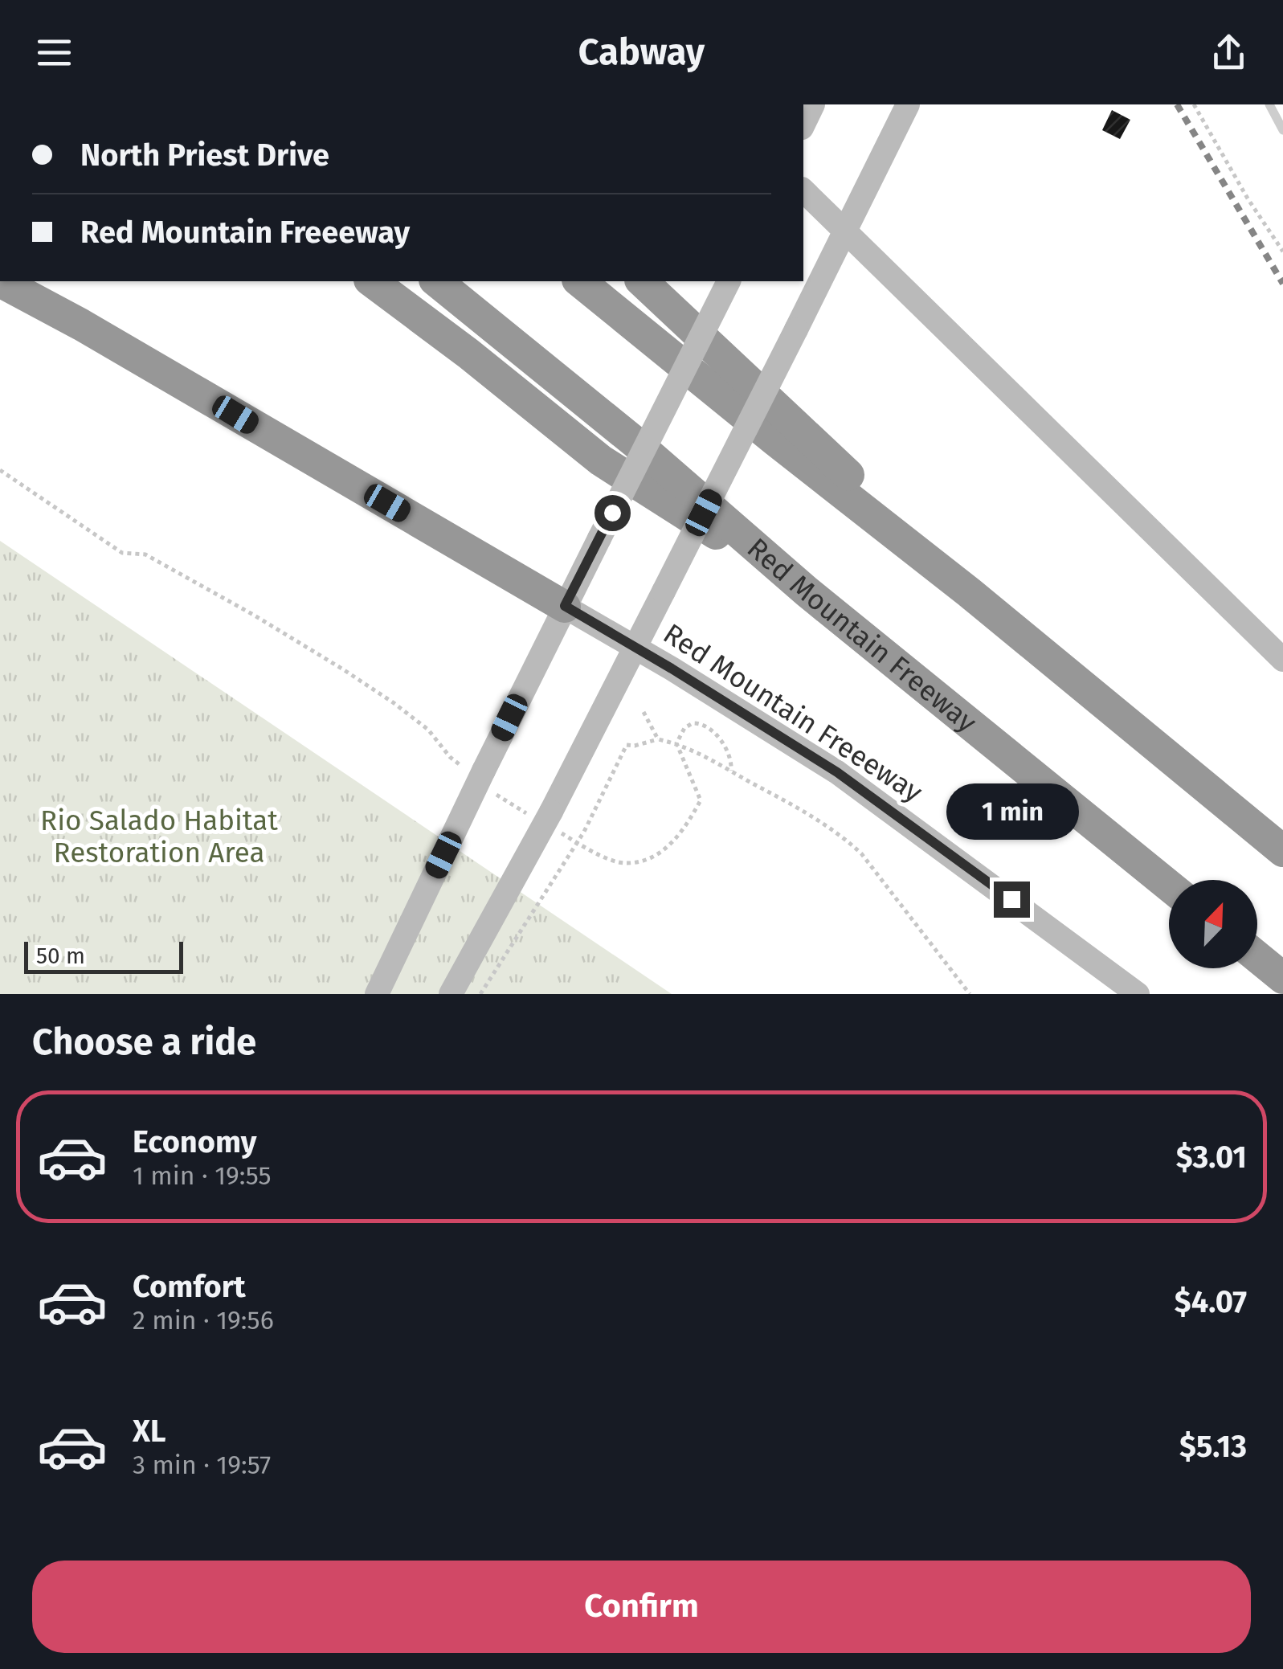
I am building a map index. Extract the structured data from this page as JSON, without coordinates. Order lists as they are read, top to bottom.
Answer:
{
  "streets": {
    "highway": ["Red Mountain Freeway"],
    "main road": ["Red Mountain Freeeway"]
  },
  "parks": ["Rio Salado Habitat Restoration Area"],
  "scale_bar": "50 m",
  "north": "top right",
  "page": {
    "header": "Cabway",
    "banner": ["North Priest Drive", "Red Mountain Freeeway"],
    "bubble": "1 min",
    "scale": "50 m",
    "heading": "Choose a ride",
    "list": [
      {
        "name": "Economy",
        "note": "1 min · 19:55",
        "value": "$3.01"
      },
      {
        "name": "Comfort",
        "note": "2 min · 19:56",
        "value": "$4.07"
      },
      {
        "name": "XL",
        "note": "3 min · 19:57",
        "value": "$5.13"
      }
    ],
    "buttons": "Confirm"
  }
}
